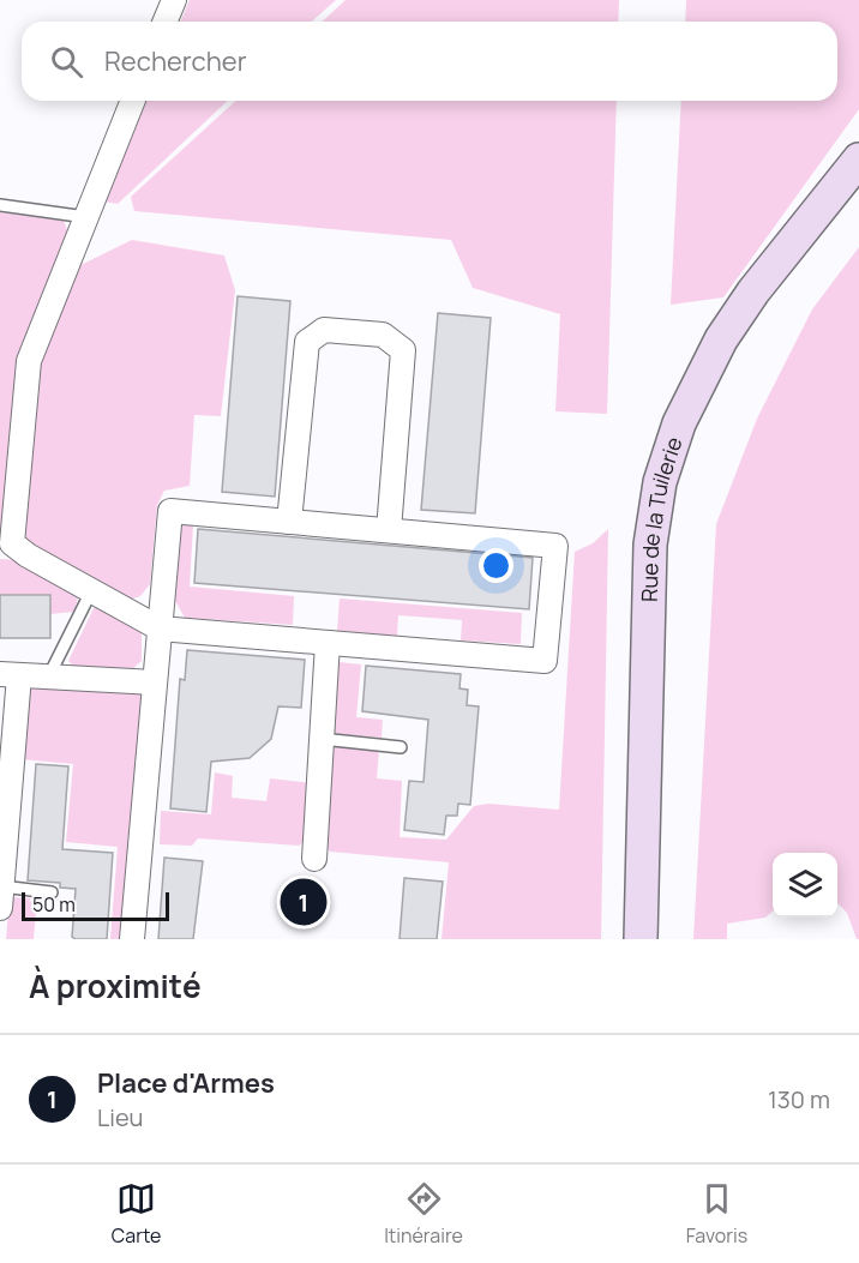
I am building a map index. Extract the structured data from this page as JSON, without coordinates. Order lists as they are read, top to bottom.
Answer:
{
  "streets": {
    "street": ["Rue de la Tuilerie"]
  },
  "scale_bar": "50 m",
  "page": {
    "search": "Rechercher",
    "pins": "1",
    "scale": "50 m",
    "heading": "À proximité",
    "list": [
      {
        "mark": "1",
        "name": "Place d'Armes",
        "note": "Lieu",
        "value": "130 m"
      }
    ],
    "nav": ["Carte", "Itinéraire", "Favoris"]
  }
}
